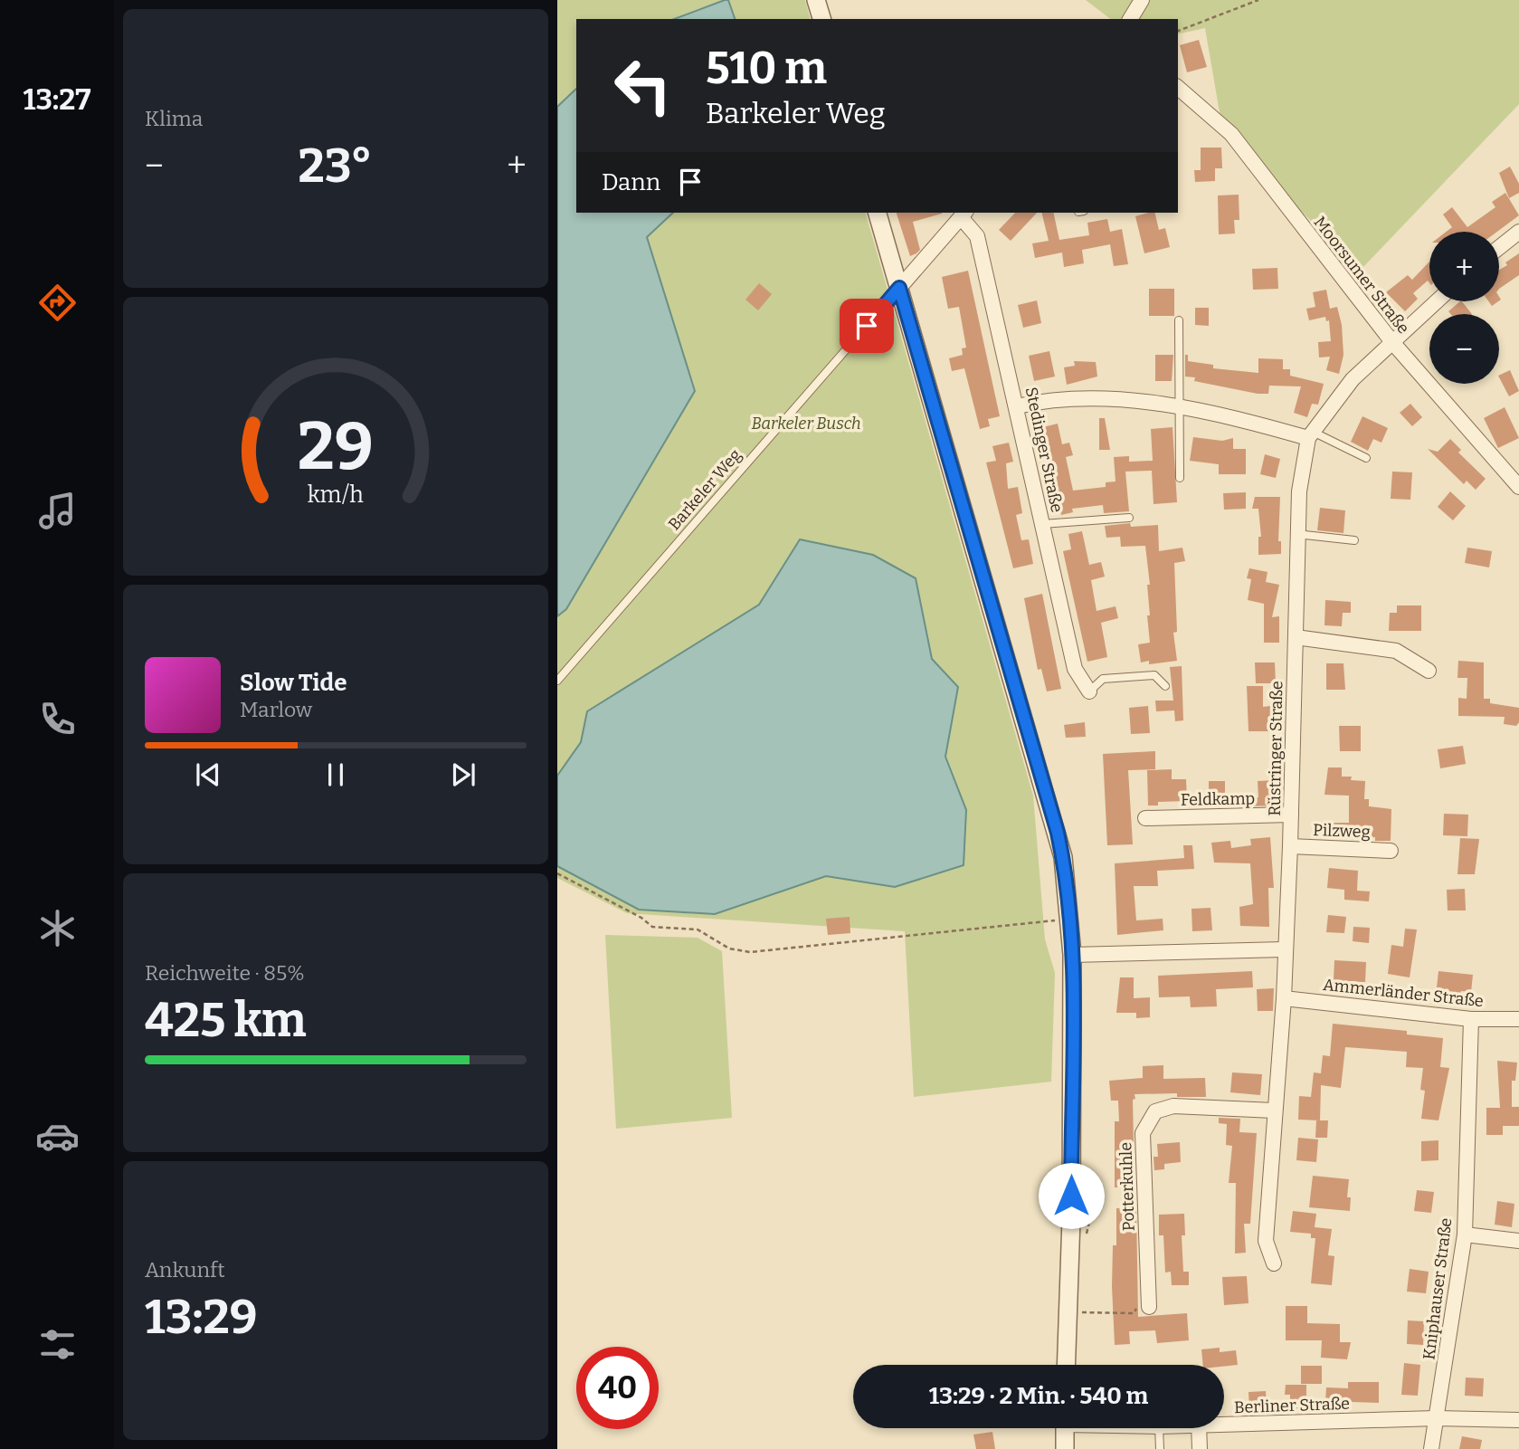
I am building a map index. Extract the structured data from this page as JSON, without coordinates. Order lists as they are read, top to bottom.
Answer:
{
  "streets": {
    "street": [
      "Moorsumer Straße",
      "Stedinger Straße",
      "Rüstringer Straße",
      "Feldkamp",
      "Pilzweg",
      "Ammerländer Straße",
      "Potterkuhle",
      "Kniphauser Straße",
      "Berliner Straße"
    ],
    "lane": ["Barkeler Weg"]
  },
  "crossings": [
    ["Moorsumer Straße", "Rüstringer Straße"],
    ["Rüstringer Straße", "Feldkamp"],
    ["Rüstringer Straße", "Pilzweg"],
    ["Rüstringer Straße", "Ammerländer Straße"],
    ["Rüstringer Straße", "Potterkuhle"],
    ["Ammerländer Straße", "Kniphauser Straße"],
    ["Kniphauser Straße", "Berliner Straße"]
  ],
  "parks": ["Barkeler Busch"],
  "page": {
    "tabs": "13:27",
    "tile": [
      "Klima",
      ["Reichweite · 85%", "425 km"],
      ["Ankunft", "13:29"]
    ],
    "turn": ["510 m", "Barkeler Weg"],
    "heat": ["−", "23°", "+"],
    "then": "Dann",
    "map_buttons": ["+", "−"],
    "song": ["Slow Tide", "Marlow"],
    "limit": "40",
    "trip": "13:29 · 2 Min. · 540 m",
    "gauge": ["29", "km/h"]
  }
}
